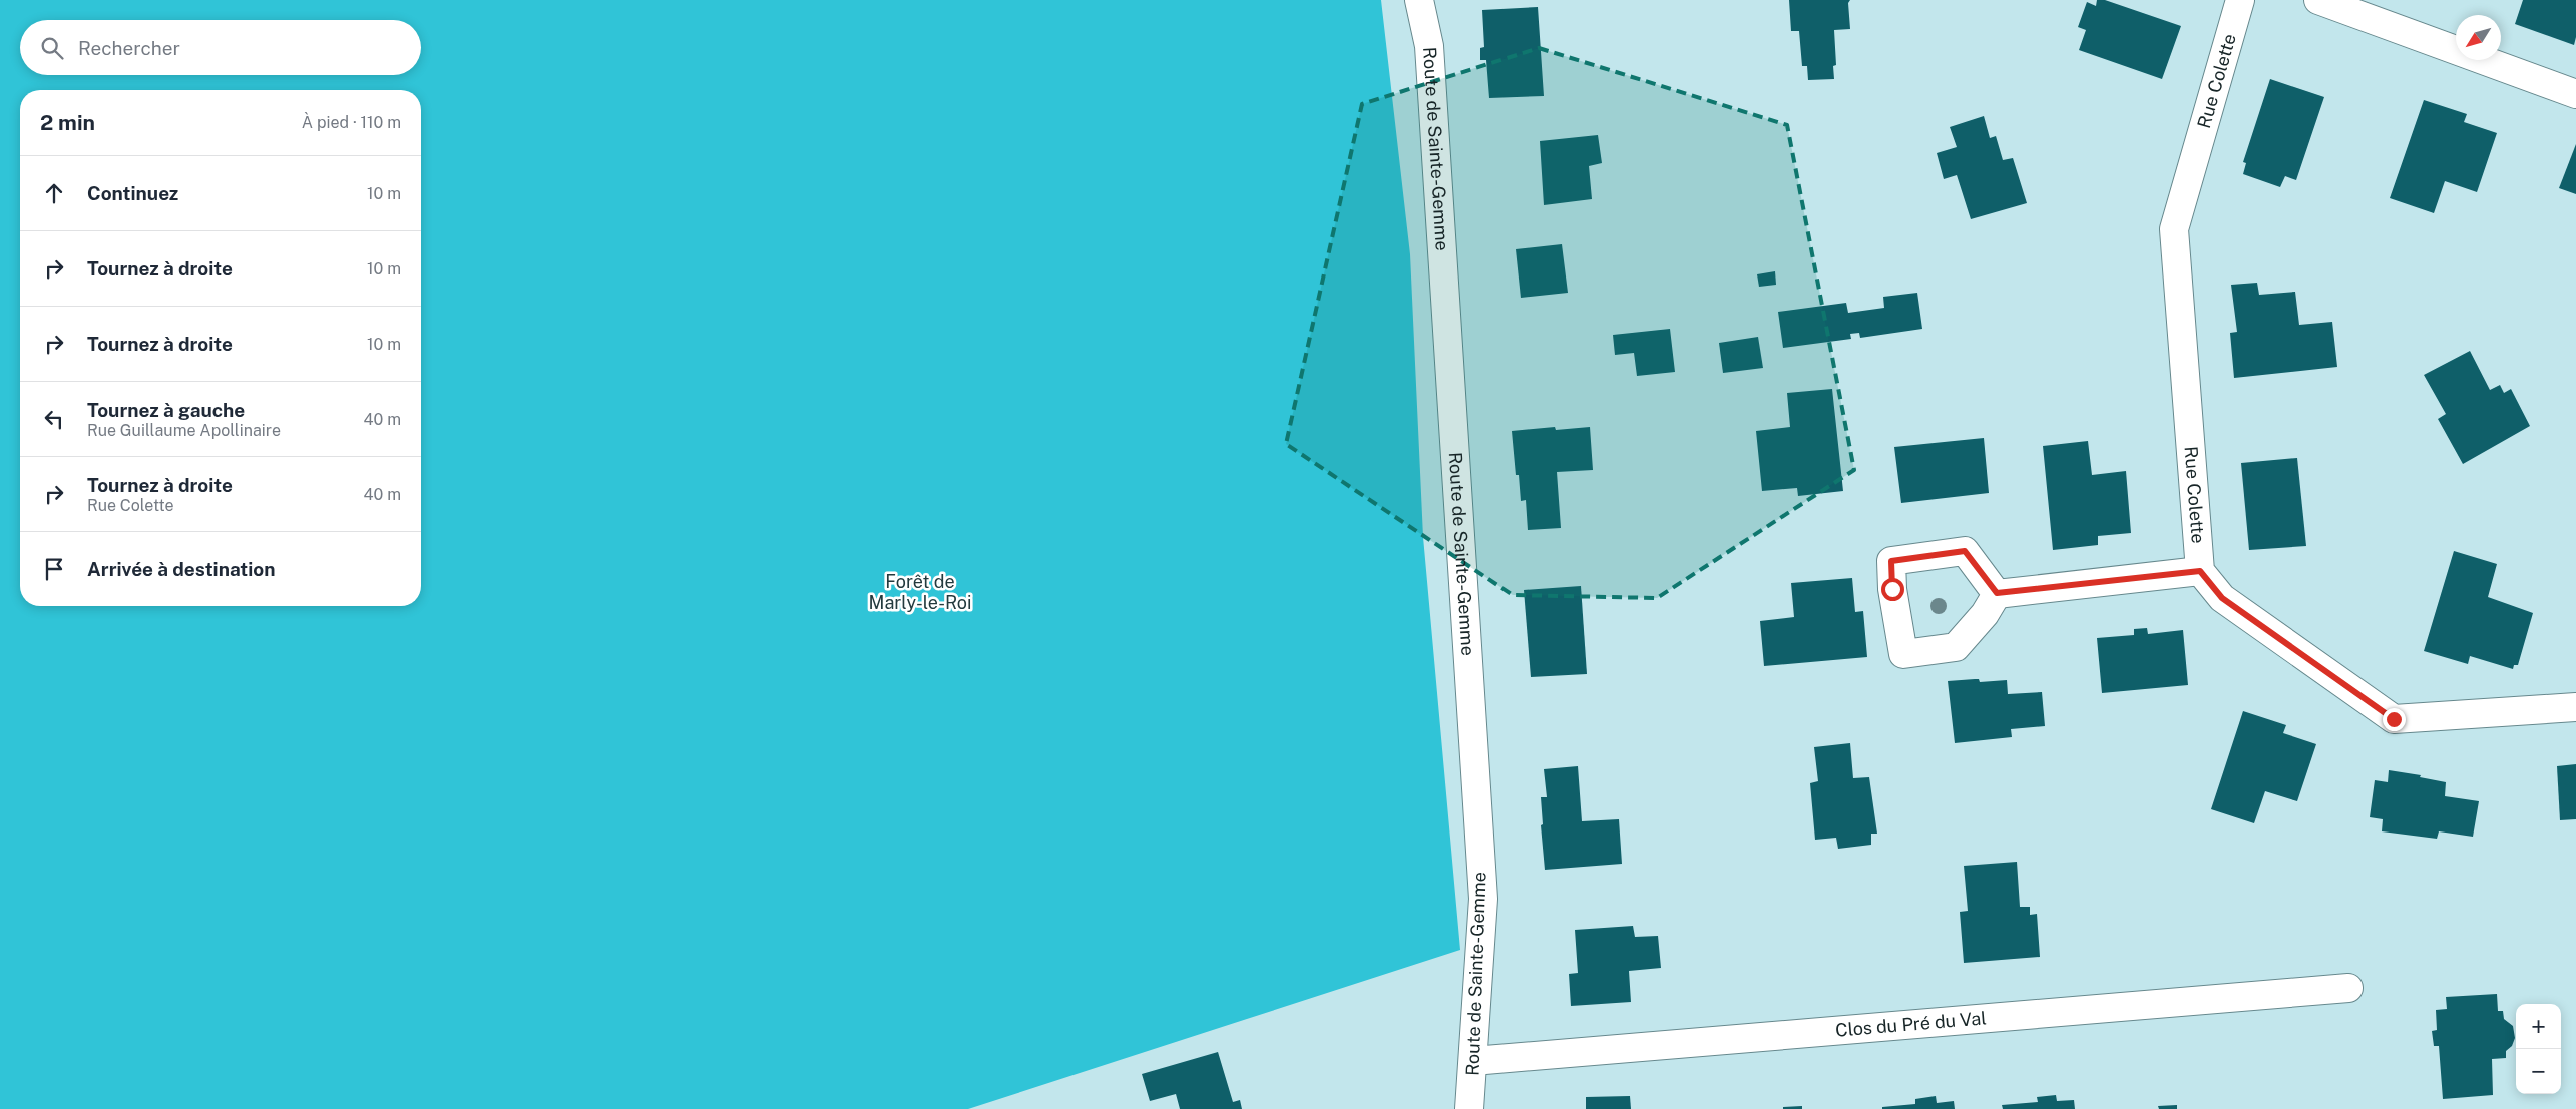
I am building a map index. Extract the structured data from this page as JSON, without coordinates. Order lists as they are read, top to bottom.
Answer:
{
  "streets": {
    "street": ["Rue Colette", "Route de Sainte-Gemme", "Clos du Pré du Val"]
  },
  "crossings": [
    ["Route de Sainte-Gemme", "Clos du Pré du Val"]
  ],
  "parks": ["Forêt de Marly-le-Roi"],
  "north": "bottom left",
  "page": {
    "search": "Rechercher",
    "heading": ["2 min", "À pied · 110 m"],
    "list": [
      ["Continuez", "10 m"],
      ["Tournez à droite", "10 m"],
      ["Tournez à droite", "10 m"],
      ["Tournez à gauche", "Rue Guillaume Apollinaire", "40 m"],
      ["Tournez à droite", "Rue Colette", "40 m"],
      "Arrivée à destination"
    ],
    "map_buttons": ["+", "−"]
  }
}
